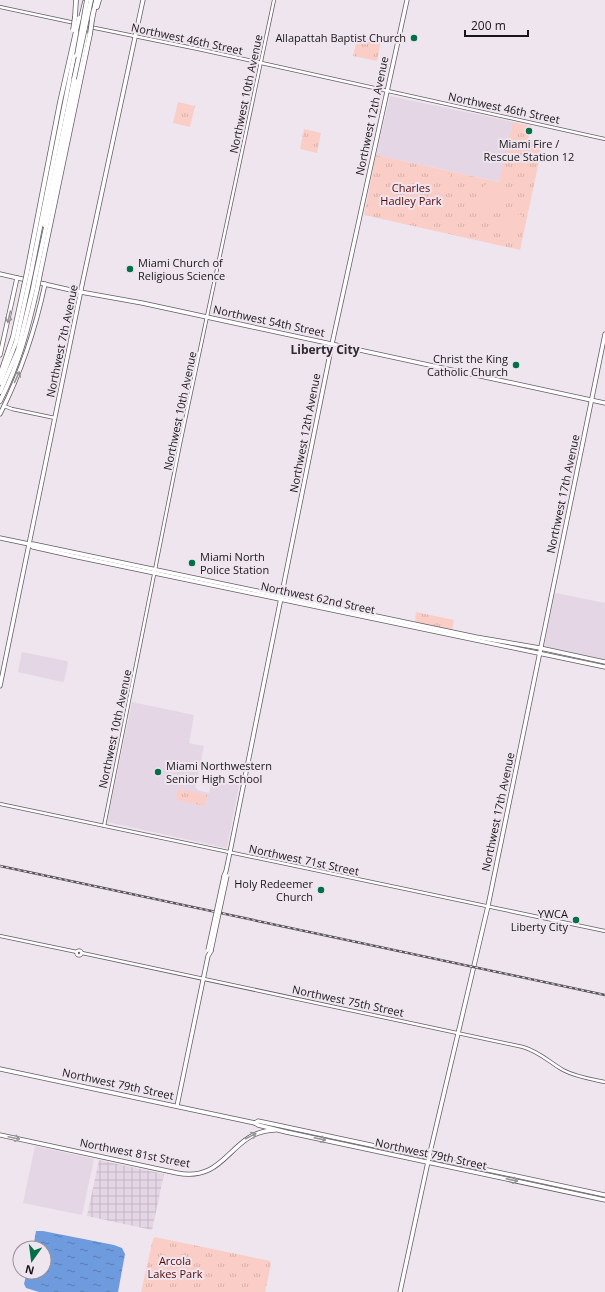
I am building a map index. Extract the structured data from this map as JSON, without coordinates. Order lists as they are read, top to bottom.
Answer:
{
  "streets": {
    "main road": [
      "Northwest 12th Avenue",
      "Northwest 54th Street",
      "Northwest 7th Avenue",
      "Northwest 17th Avenue",
      "Northwest 62nd Street",
      "Northwest 79th Street",
      "Northwest 81st Street"
    ],
    "street": [
      "Northwest 46th Street",
      "Northwest 10th Avenue",
      "Northwest 71st Street",
      "Northwest 75th Street"
    ]
  },
  "crossings": [
    ["Northwest 46th Street", "Northwest 10th Avenue"],
    ["Northwest 46th Street", "Northwest 12th Avenue"],
    ["Northwest 46th Street", "Northwest 7th Avenue"],
    ["Northwest 10th Avenue", "Northwest 54th Street"],
    ["Northwest 10th Avenue", "Northwest 62nd Street"],
    ["Northwest 10th Avenue", "Northwest 71st Street"],
    ["Northwest 12th Avenue", "Northwest 54th Street"],
    ["Northwest 12th Avenue", "Northwest 62nd Street"],
    ["Northwest 12th Avenue", "Northwest 71st Street"],
    ["Northwest 12th Avenue", "Northwest 75th Street"],
    ["Northwest 12th Avenue", "Northwest 79th Street"],
    ["Northwest 54th Street", "Northwest 7th Avenue"],
    ["Northwest 54th Street", "Northwest 17th Avenue"],
    ["Northwest 7th Avenue", "Northwest 62nd Street"],
    ["Northwest 17th Avenue", "Northwest 62nd Street"],
    ["Northwest 17th Avenue", "Northwest 71st Street"],
    ["Northwest 17th Avenue", "Northwest 75th Street"],
    ["Northwest 17th Avenue", "Northwest 79th Street"],
    ["Northwest 79th Street", "Northwest 81st Street"]
  ],
  "one_way": ["Northwest 81st Street"],
  "districts": ["Liberty City"],
  "parks": ["Charles Hadley Park", "Arcola Lakes Park"],
  "places": [
    "Allapattah Baptist Church",
    "Miami Fire / Rescue Station 12",
    "Miami Church of Religious Science",
    "Christ the King Catholic Church",
    "Miami North Police Station",
    "Miami Northwestern Senior High School",
    "Holy Redeemer Church",
    "YWCA Liberty City"
  ],
  "scale_bar": "200 m",
  "north": "bottom"
}
